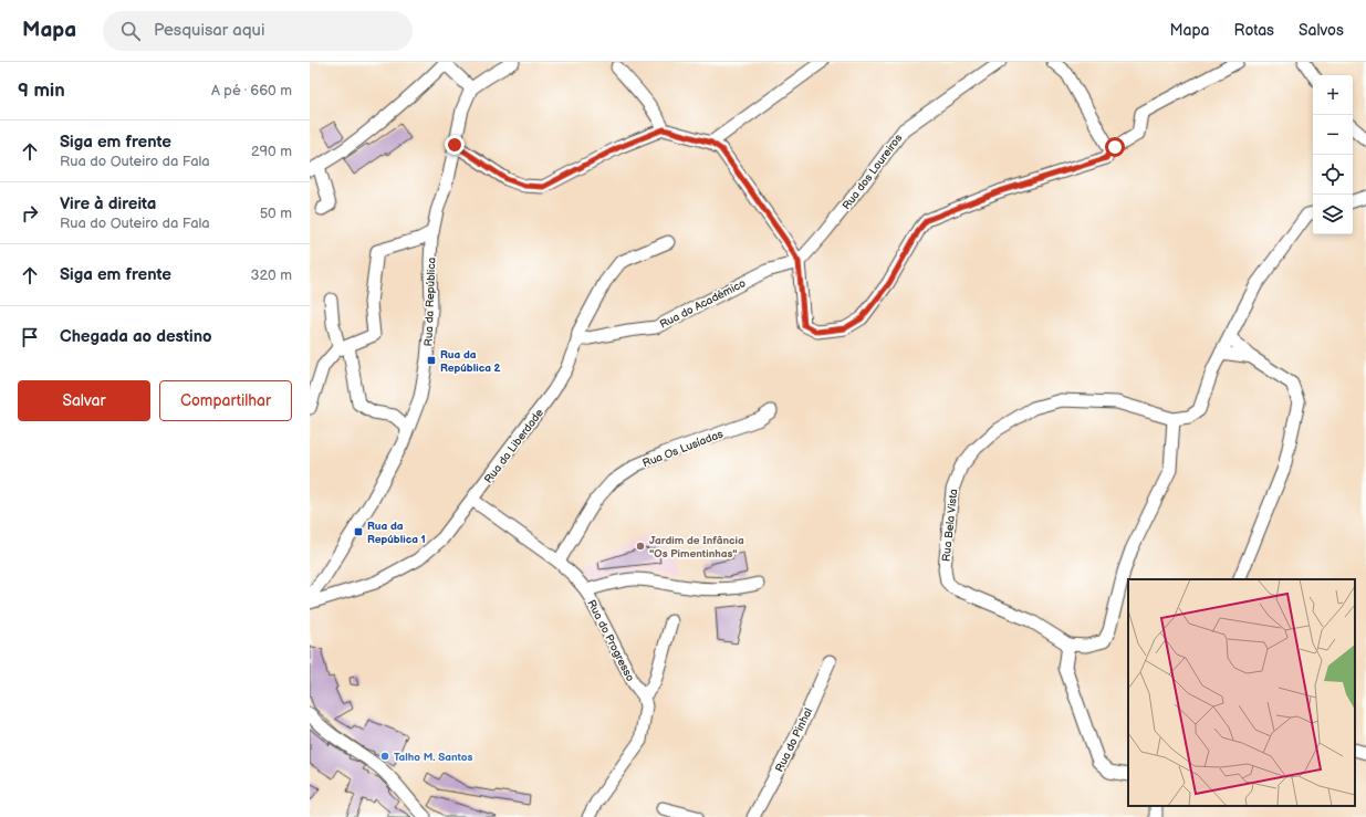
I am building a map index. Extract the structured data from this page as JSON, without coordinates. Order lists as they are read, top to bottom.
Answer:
{
  "streets": {
    "street": [
      "Rua dos Loureiros",
      "Rua da República",
      "Rua do Académico",
      "Rua da Liberdade",
      "Rua Os Lusíadas",
      "Rua Bela Vista",
      "Rua do Progresso",
      "Rua do Pinhal"
    ]
  },
  "crossings": [
    ["Rua dos Loureiros", "Rua do Académico"],
    ["Rua do Académico", "Rua da Liberdade"],
    ["Rua da Liberdade", "Rua do Progresso"],
    ["Rua Os Lusíadas", "Rua do Progresso"]
  ],
  "places": {
    "transit": ["Rua da República 2", "Rua da República 1"],
    "other": ["Jardim de Infância \"Os Pimentinhas\"", "Talho M. Santos"]
  },
  "page": {
    "header": "Mapa",
    "search": "Pesquisar aqui",
    "nav": ["Mapa", "Rotas", "Salvos"],
    "heading": ["9 min", "A pé · 660 m"],
    "map_buttons": ["+", "−"],
    "list": [
      ["Siga em frente", "Rua do Outeiro da Fala", "290 m"],
      ["Vire à direita", "Rua do Outeiro da Fala", "50 m"],
      ["Siga em frente", "320 m"],
      "Chegada ao destino"
    ],
    "buttons": ["Salvar", "Compartilhar"]
  }
}
